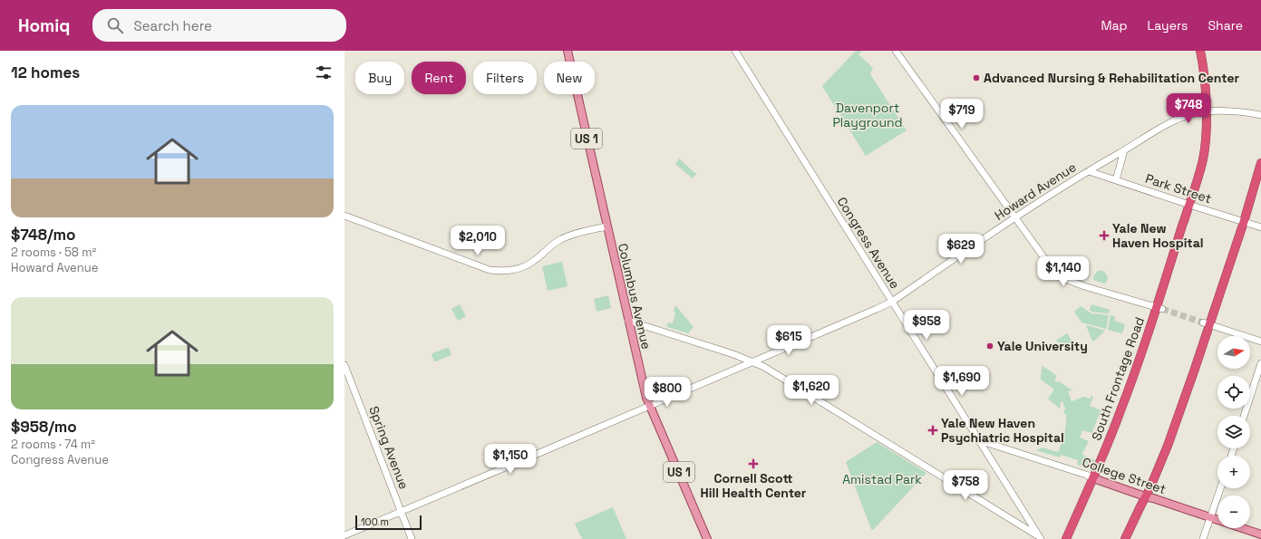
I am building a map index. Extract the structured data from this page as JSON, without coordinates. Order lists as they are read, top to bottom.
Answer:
{
  "streets": {
    "highway": ["South Frontage Road"],
    "main road": [
      "US 1",
      "Park Street",
      "Howard Avenue",
      "Congress Avenue",
      "Columbus Avenue",
      "Spring Avenue",
      "College Street"
    ]
  },
  "crossings": [
    ["Park Street", "Howard Avenue"],
    ["Park Street", "South Frontage Road"],
    ["Howard Avenue", "Congress Avenue"],
    ["Howard Avenue", "Columbus Avenue"],
    ["Howard Avenue", "South Frontage Road"],
    ["Howard Avenue", "Spring Avenue"],
    ["Congress Avenue", "College Street"],
    ["South Frontage Road", "College Street"]
  ],
  "parks": ["Davenport Playground", "Amistad Park"],
  "places": {
    "other": ["Advanced Nursing & Rehabilitation Center", "Yale University"],
    "health": ["Yale New Haven Hospital", "Yale New Haven Psychiatric Hospital", "Cornell Scott Hill Health Center"]
  },
  "scale_bar": "100 m",
  "north": "right",
  "page": {
    "header": "Homiq",
    "search": "Search here",
    "nav": ["Map", "Layers", "Share"],
    "heading": "12 homes",
    "chip": [
      "Buy",
      "Rent",
      "Filters",
      "New"
    ],
    "price": [
      "$748",
      "$719",
      "$2,010",
      "$629",
      "$1,140",
      "$958",
      "$615",
      "$1,690",
      "$1,620",
      "$800",
      "$1,150",
      "$758"
    ],
    "list": [
      {
        "name": "$748/mo",
        "note": "2 rooms · 58 m² · Howard Avenue"
      },
      {
        "name": "$958/mo",
        "note": "2 rooms · 74 m² · Congress Avenue"
      }
    ],
    "map_buttons": ["+", "−"],
    "scale": "100 m"
  }
}
